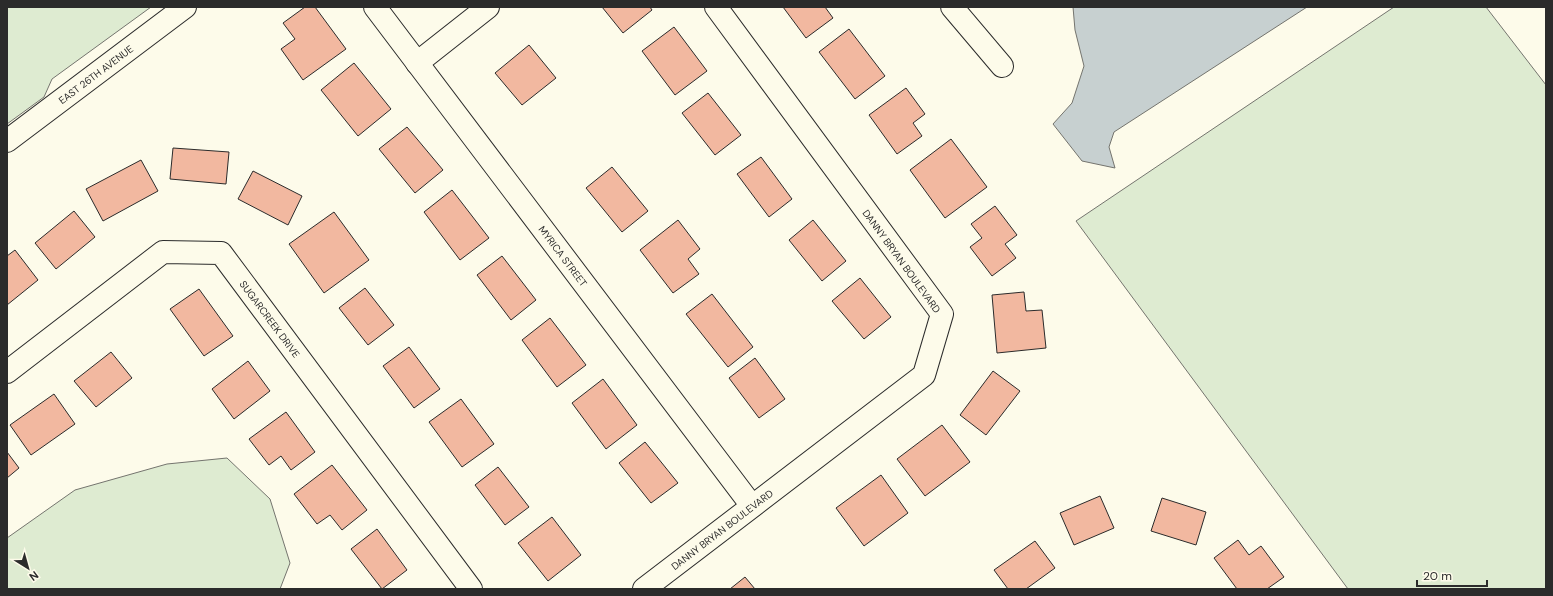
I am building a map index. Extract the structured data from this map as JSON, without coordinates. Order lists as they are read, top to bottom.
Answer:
{
  "streets": {
    "street": [
      "EAST 26TH AVENUE",
      "MYRICA STREET",
      "DANNY BRYAN BOULEVARD",
      "SUGARCREEK DRIVE"
    ]
  },
  "crossings": [
    ["MYRICA STREET", "DANNY BRYAN BOULEVARD"]
  ],
  "scale_bar": "20 m",
  "north": "bottom right"
}
